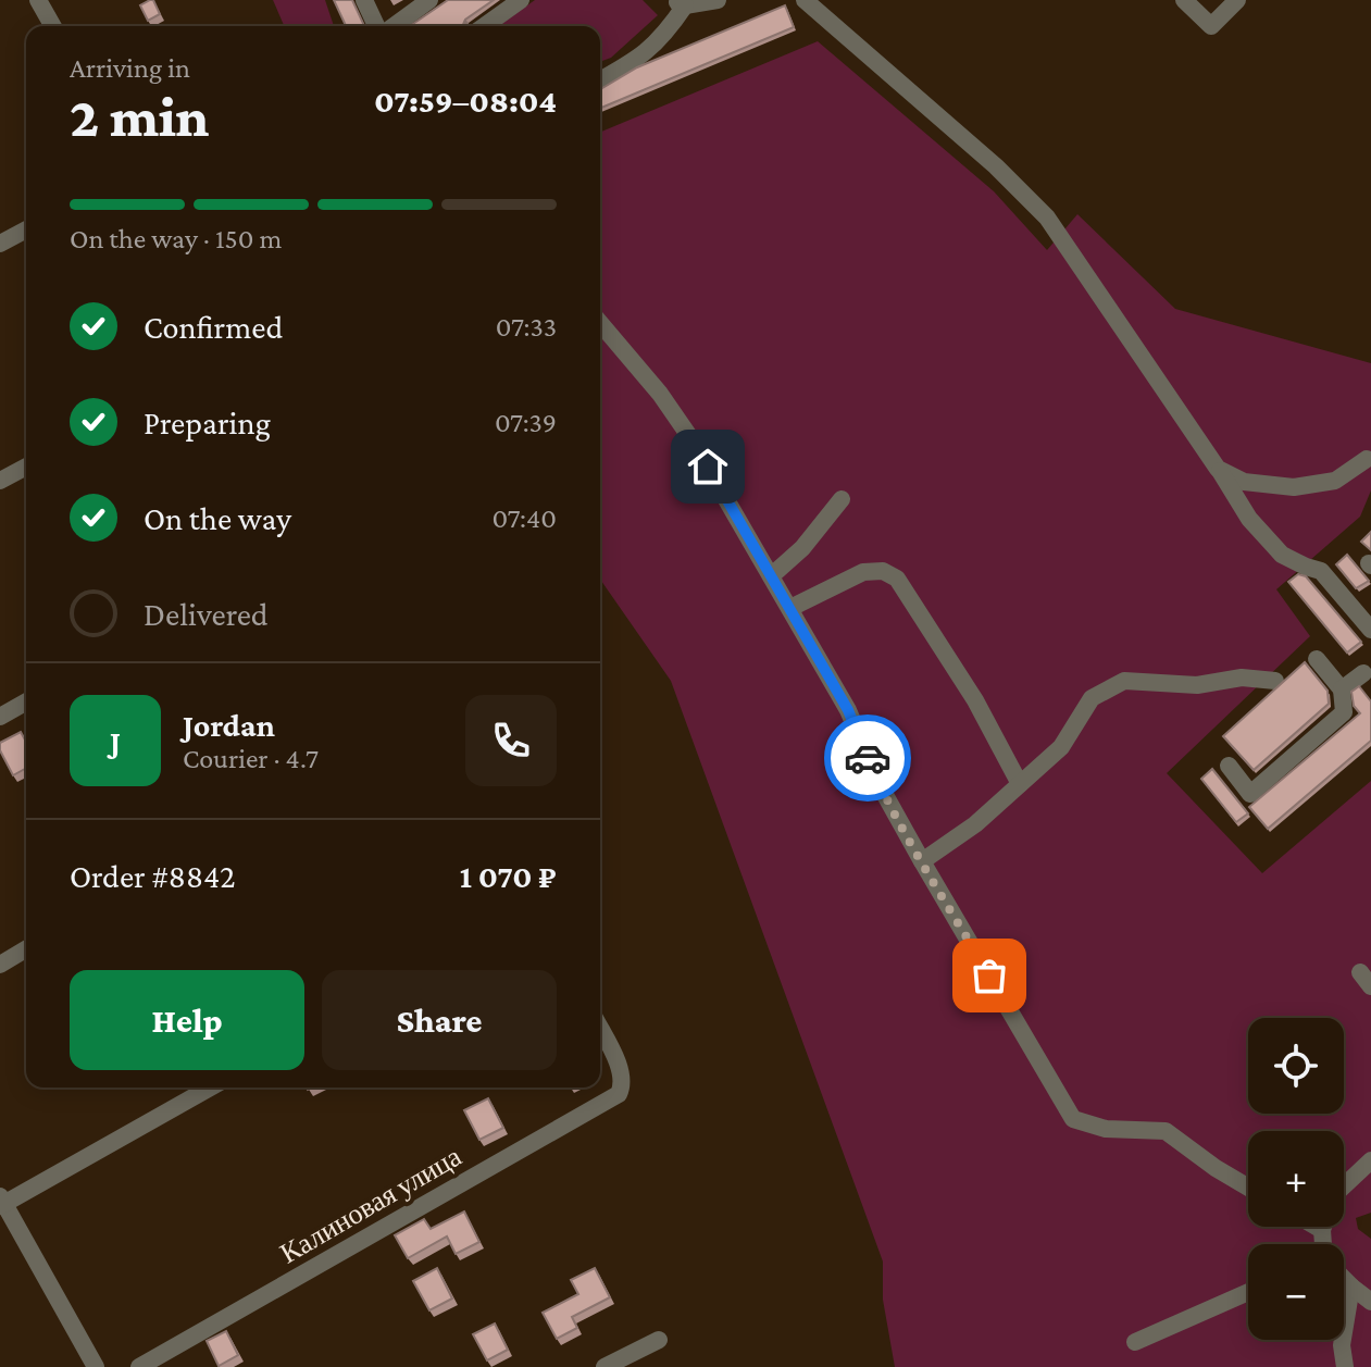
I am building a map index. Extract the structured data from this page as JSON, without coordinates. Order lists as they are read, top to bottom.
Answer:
{
  "streets": {
    "street": ["Калиновая улица"]
  },
  "page": {
    "heading": ["2 min", "Arriving in", "07:59–08:04"],
    "panel": [
      "Jordan",
      "Courier · 4.7",
      "Order #8842",
      "1 070 ₽"
    ],
    "bar": "On the way · 150 m",
    "list": [
      ["Confirmed", "07:33"],
      ["Preparing", "07:39"],
      ["On the way", "07:40"],
      "Delivered"
    ],
    "round": "J",
    "buttons": ["Help", "Share"],
    "map_buttons": ["+", "−"]
  }
}
